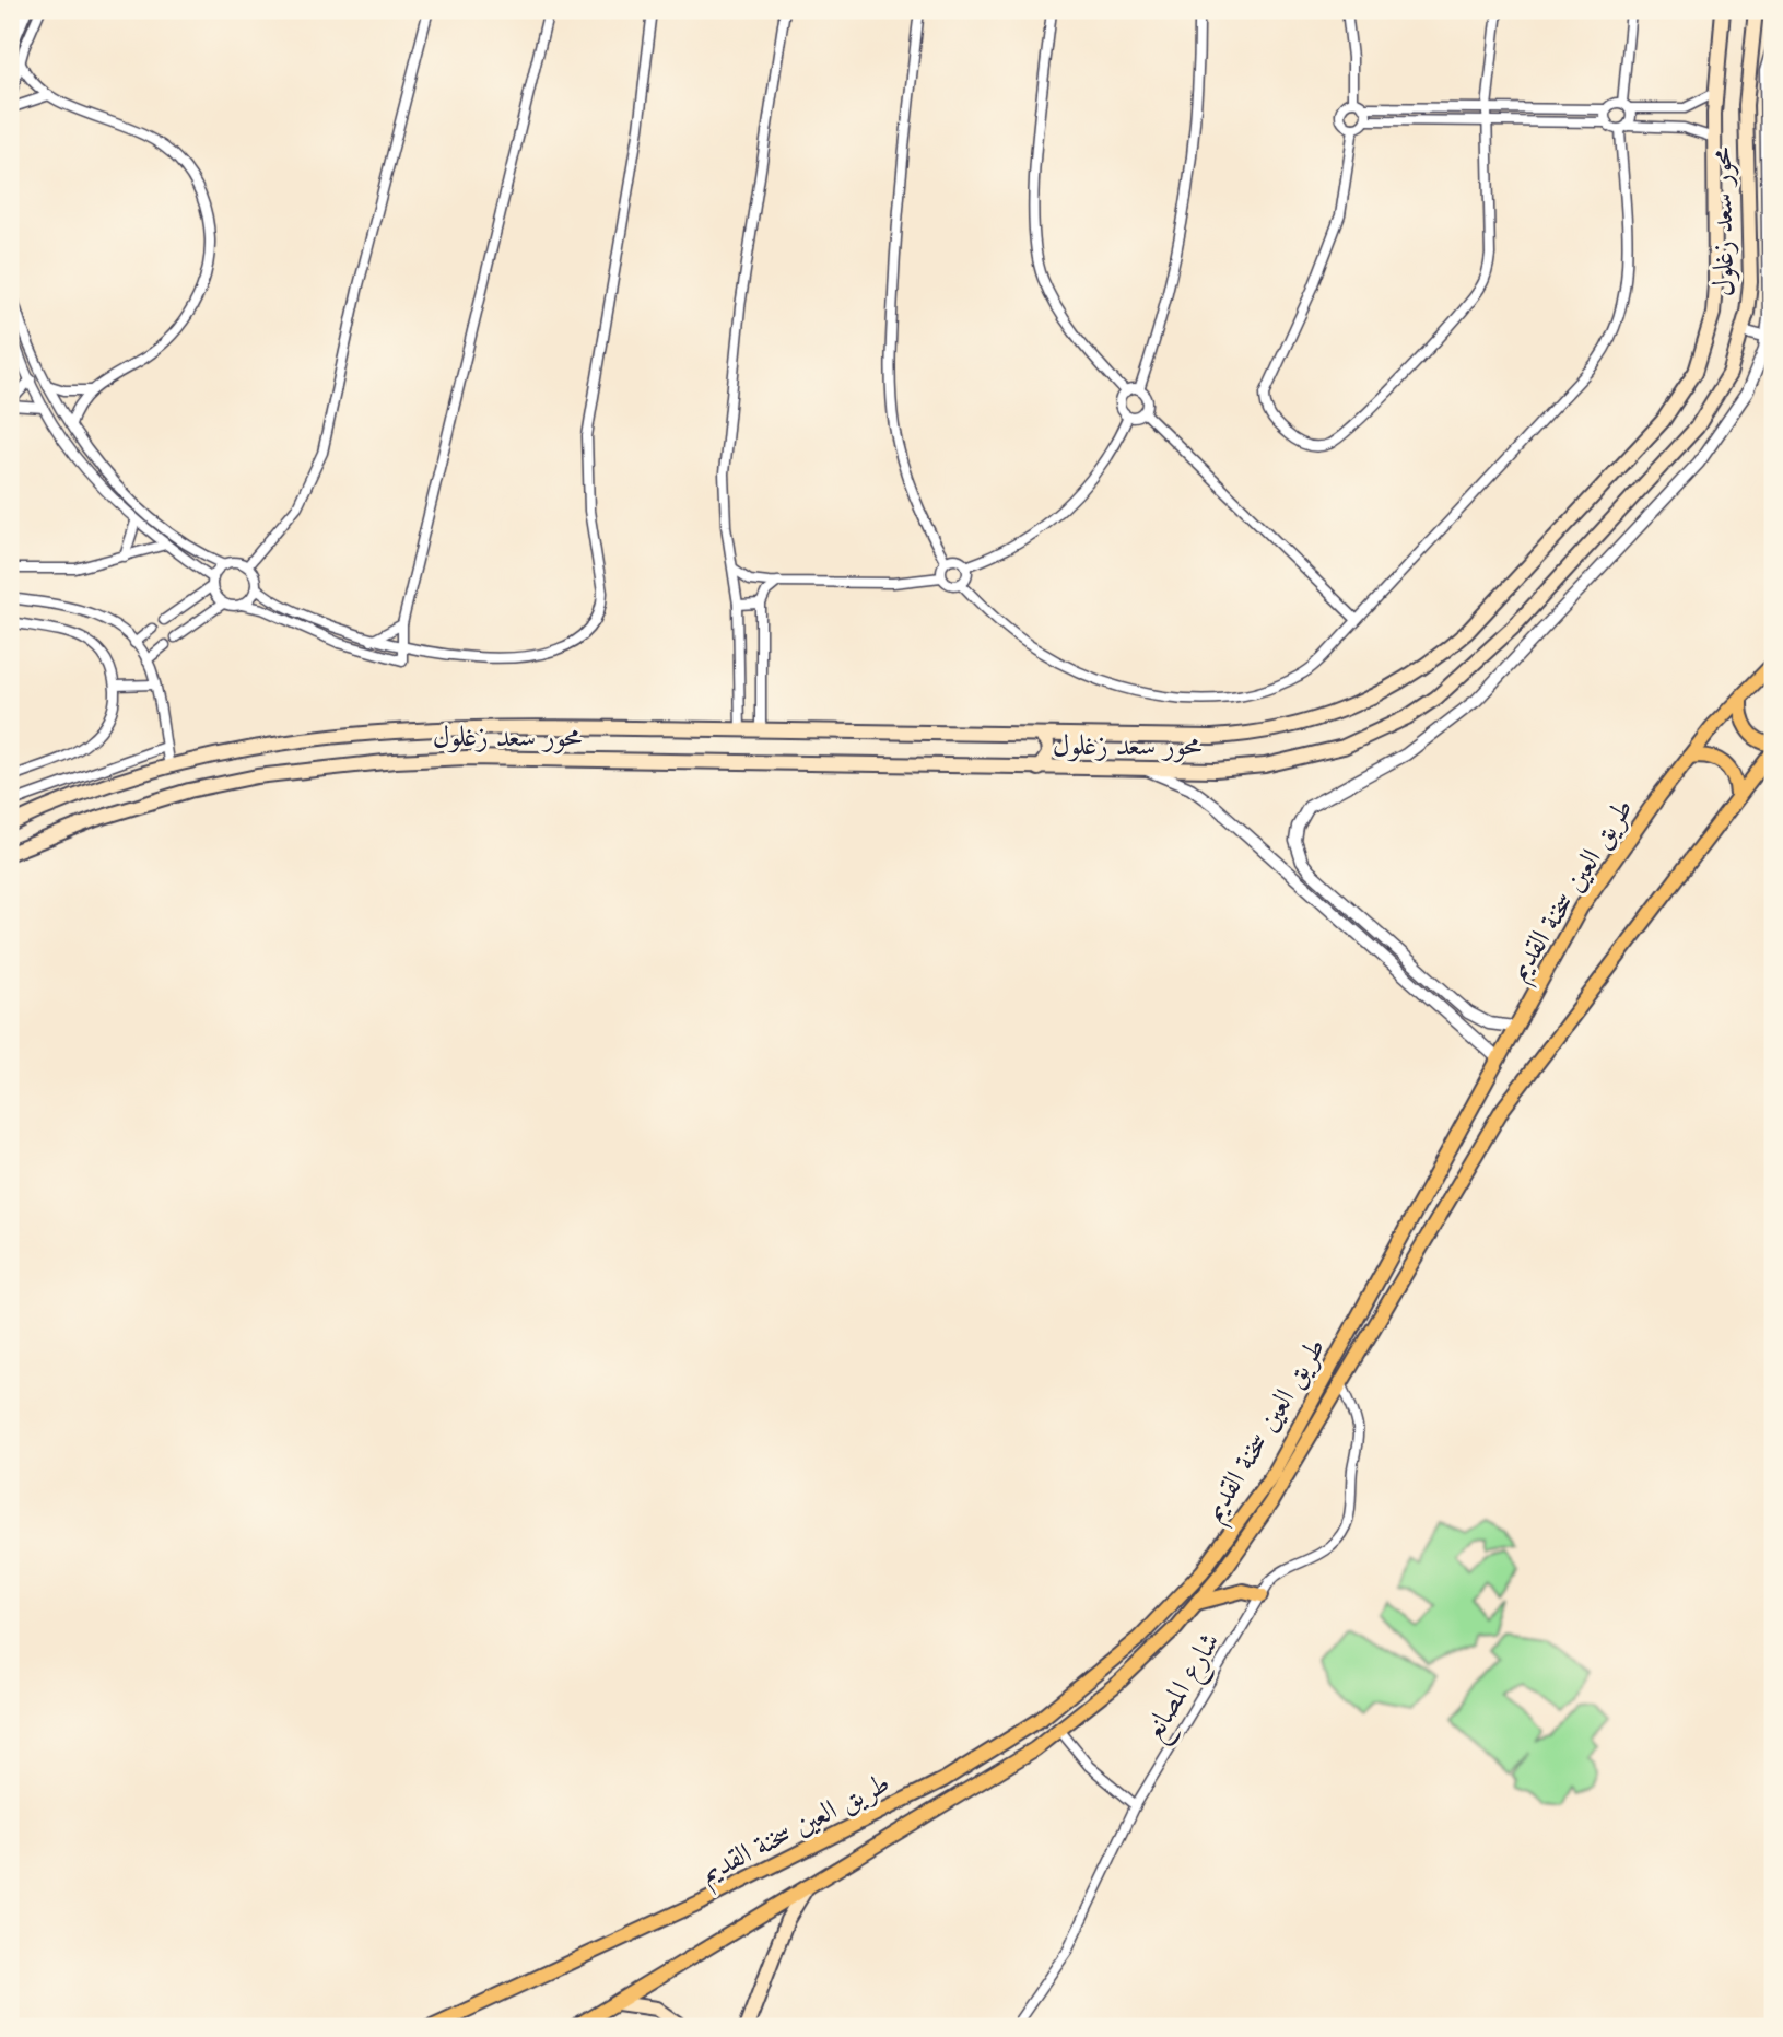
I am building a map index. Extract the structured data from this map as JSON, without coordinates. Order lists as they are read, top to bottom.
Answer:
{
  "streets": {
    "main road": ["محور سعد زغلول", "طريق العين سخنة القديم"],
    "street": ["شارع المصانع"]
  },
  "crossings": [
    ["طريق العين سخنة القديم", "شارع المصانع"]
  ]
}
